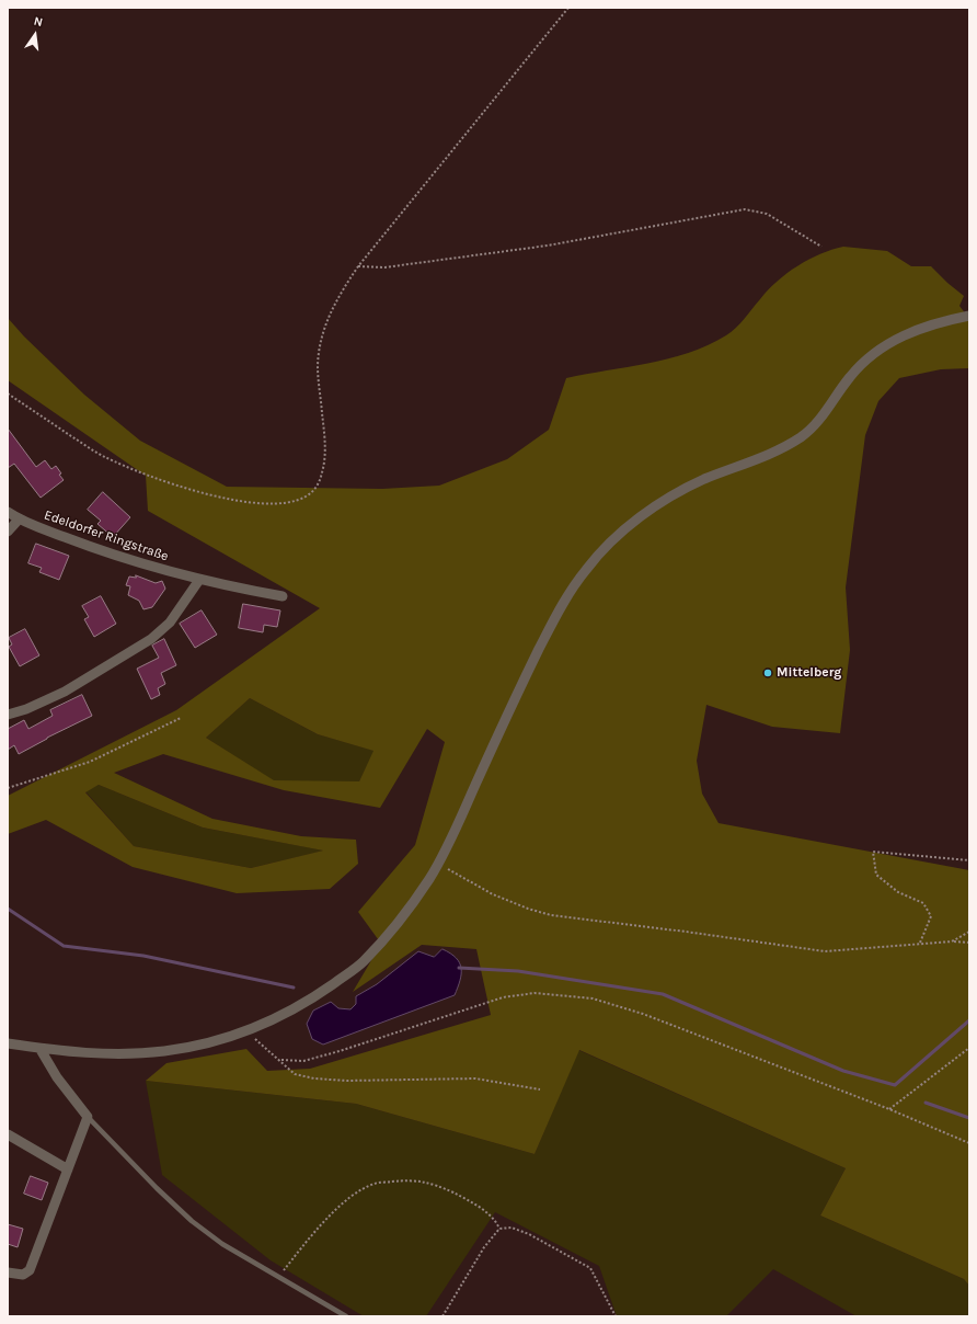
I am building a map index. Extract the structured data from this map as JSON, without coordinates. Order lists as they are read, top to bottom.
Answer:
{
  "streets": {
    "street": ["Edeldorfer Ringstraße"]
  },
  "places": ["Mittelberg"],
  "north": "top"
}
